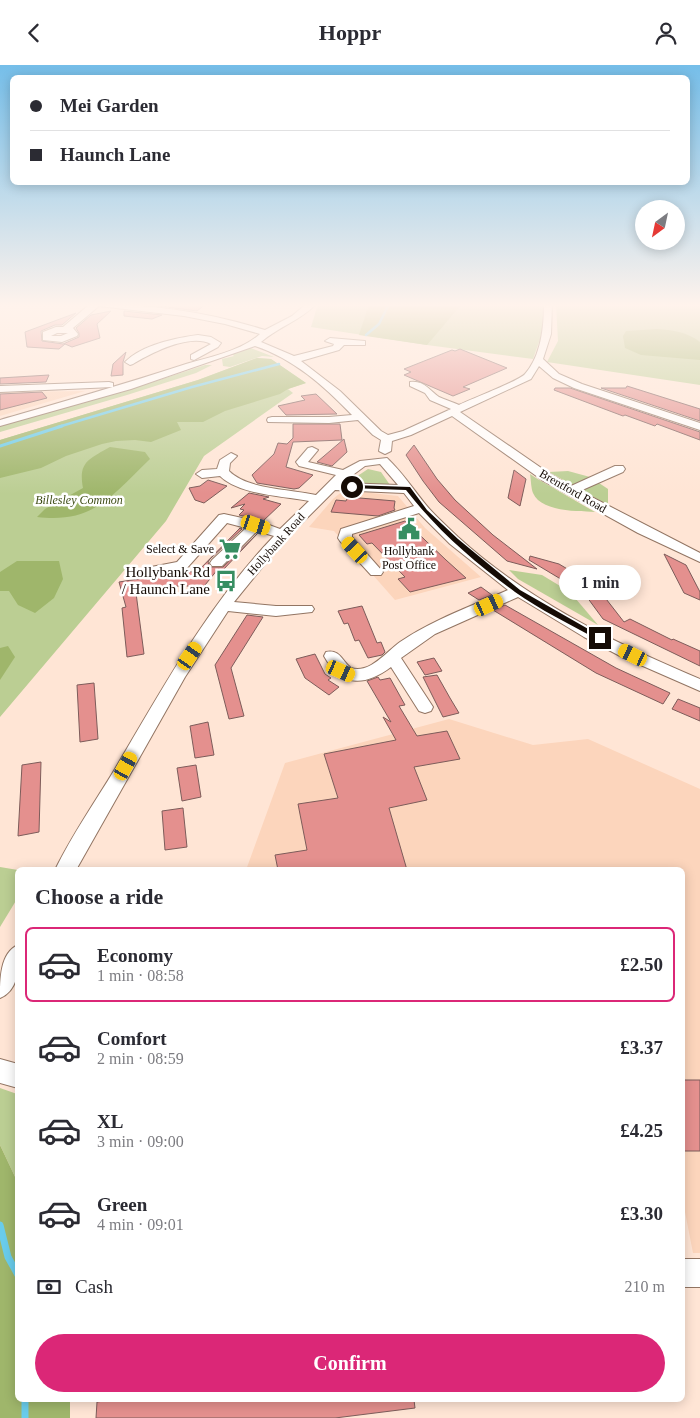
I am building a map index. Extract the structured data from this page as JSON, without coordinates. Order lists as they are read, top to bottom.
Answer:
{
  "streets": {
    "street": ["Brentford Road", "Hollybank Road"]
  },
  "parks": ["Billesley Common"],
  "places": {
    "public building": ["Hollybank Post Office"],
    "supermarket": ["Select & Save"],
    "bus stop": ["Hollybank Rd / Haunch Lane"]
  },
  "north": "bottom left",
  "page": {
    "header": "Hoppr",
    "banner": ["Mei Garden", "Haunch Lane"],
    "bubble": "1 min",
    "heading": "Choose a ride",
    "list": [
      {
        "name": "Economy",
        "note": "1 min · 08:58",
        "value": "£2.50"
      },
      {
        "name": "Comfort",
        "note": "2 min · 08:59",
        "value": "£3.37"
      },
      {
        "name": "XL",
        "note": "3 min · 09:00",
        "value": "£4.25"
      },
      {
        "name": "Green",
        "note": "4 min · 09:01",
        "value": "£3.30"
      }
    ],
    "pay": ["Cash", "210 m"],
    "buttons": "Confirm"
  }
}
